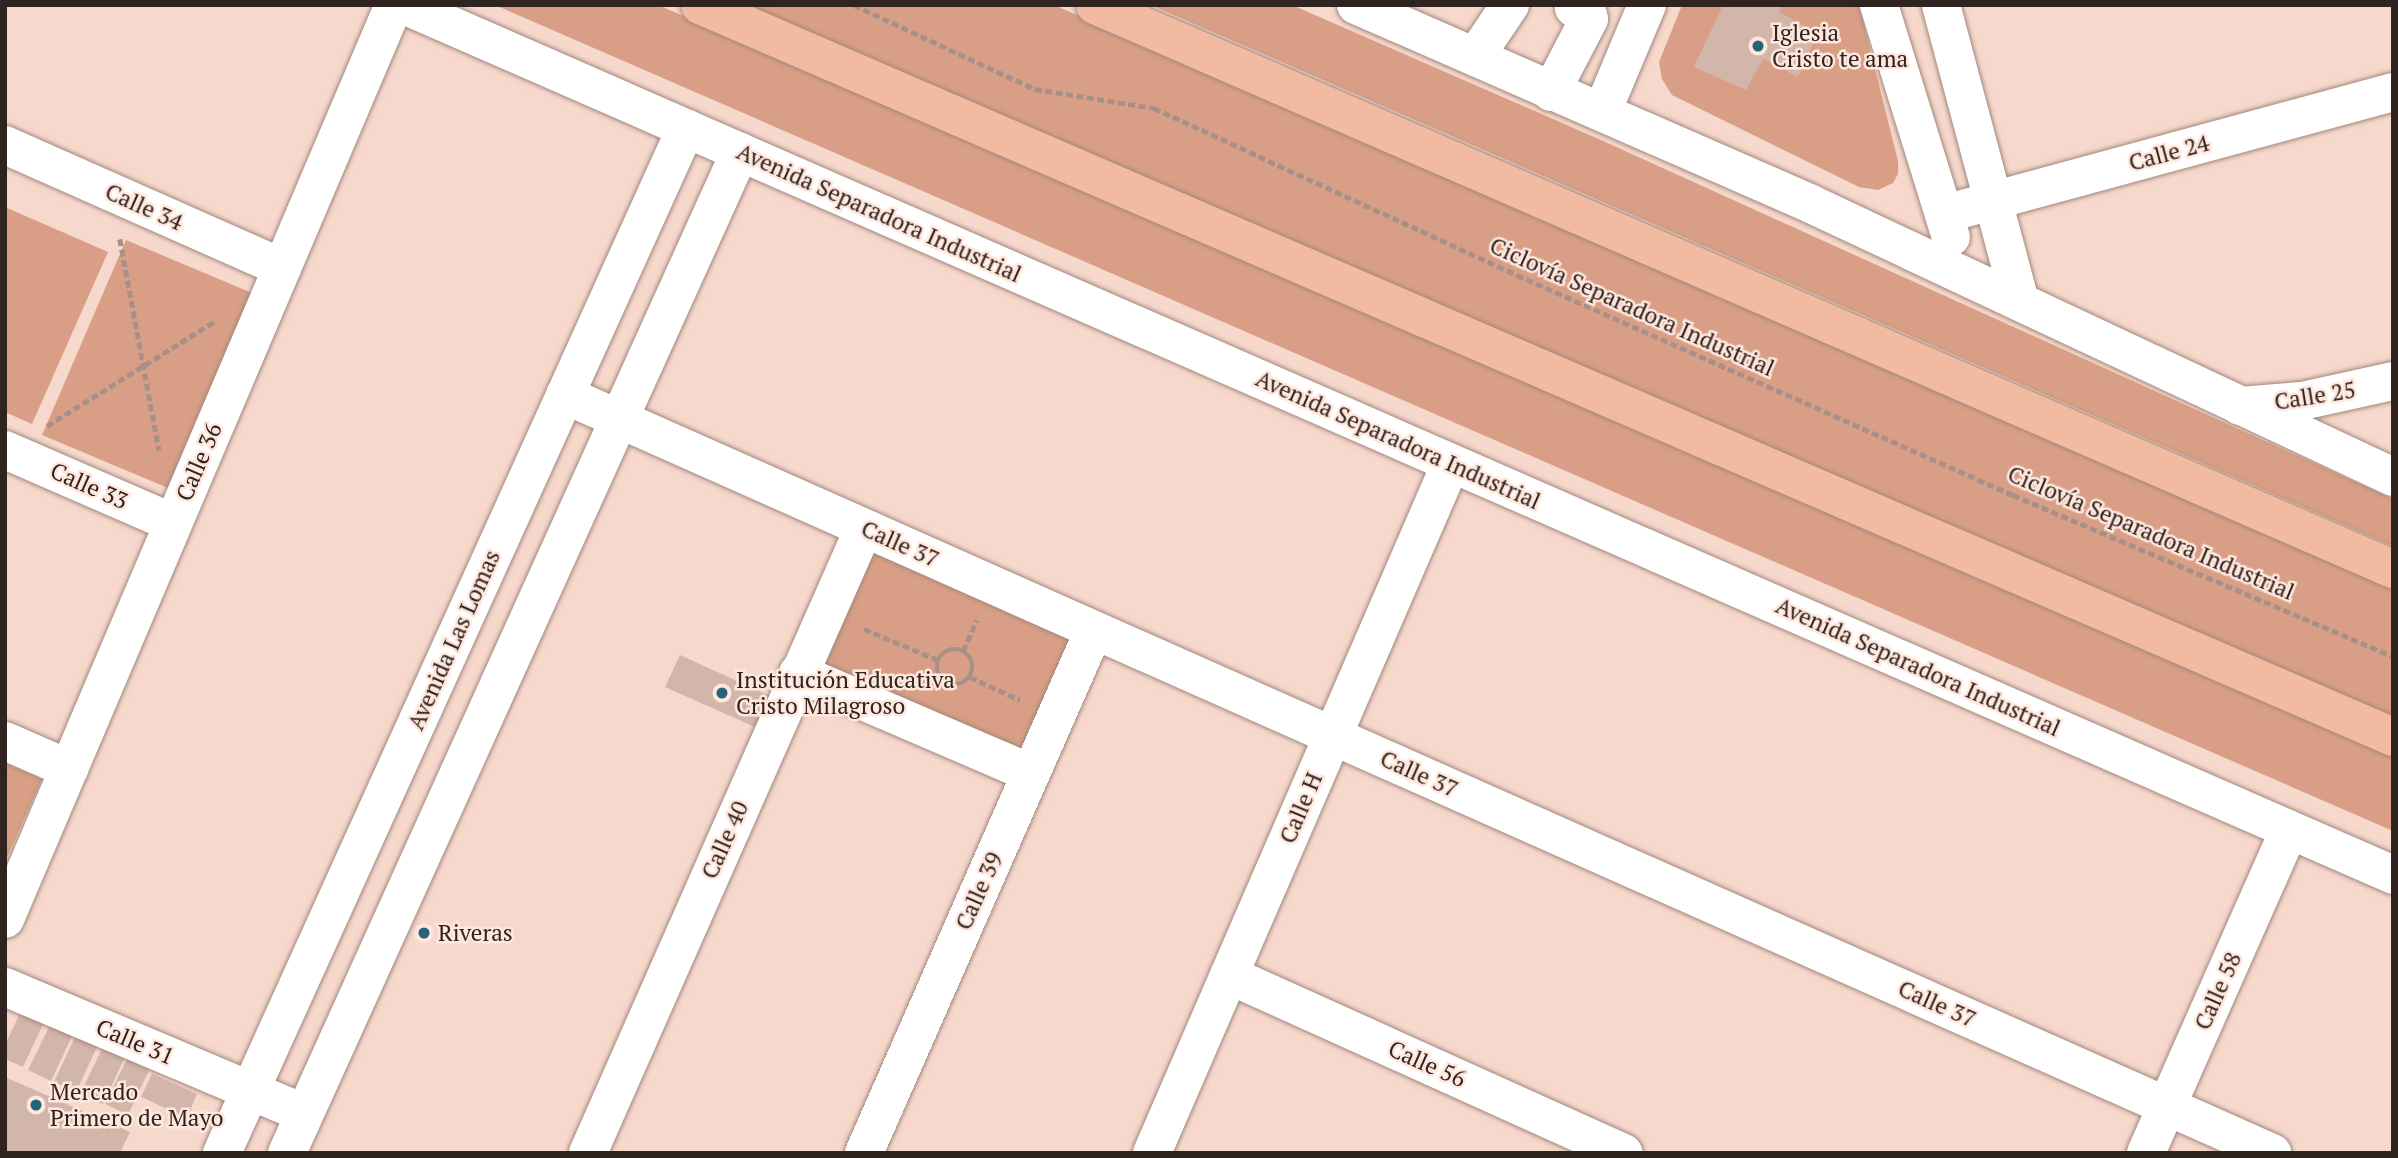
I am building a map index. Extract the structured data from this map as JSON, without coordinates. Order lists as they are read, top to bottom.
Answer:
{
  "streets": {
    "street": [
      "Calle 24",
      "Calle 34",
      "Avenida Separadora Industrial",
      "Calle 25",
      "Calle 36",
      "Calle 33",
      "Calle 37",
      "Avenida Las Lomas",
      "Calle H",
      "Calle 40",
      "Calle 39",
      "Calle 58",
      "Calle 31",
      "Calle 56"
    ],
    "path": ["Ciclovía Separadora Industrial"]
  },
  "crossings": [
    ["Calle 34", "Calle 36"],
    ["Avenida Separadora Industrial", "Avenida Las Lomas"],
    ["Avenida Separadora Industrial", "Calle H"],
    ["Avenida Separadora Industrial", "Calle 58"],
    ["Calle 36", "Calle 33"],
    ["Calle 37", "Avenida Las Lomas"],
    ["Calle 37", "Calle H"],
    ["Calle 37", "Calle 40"],
    ["Calle 37", "Calle 39"],
    ["Calle 37", "Calle 58"],
    ["Avenida Las Lomas", "Calle 31"],
    ["Calle H", "Calle 56"]
  ],
  "places": [
    "Iglesia Cristo te ama",
    "Institución Educativa Cristo Milagroso",
    "Riveras",
    "Mercado Primero de Mayo"
  ]
}
